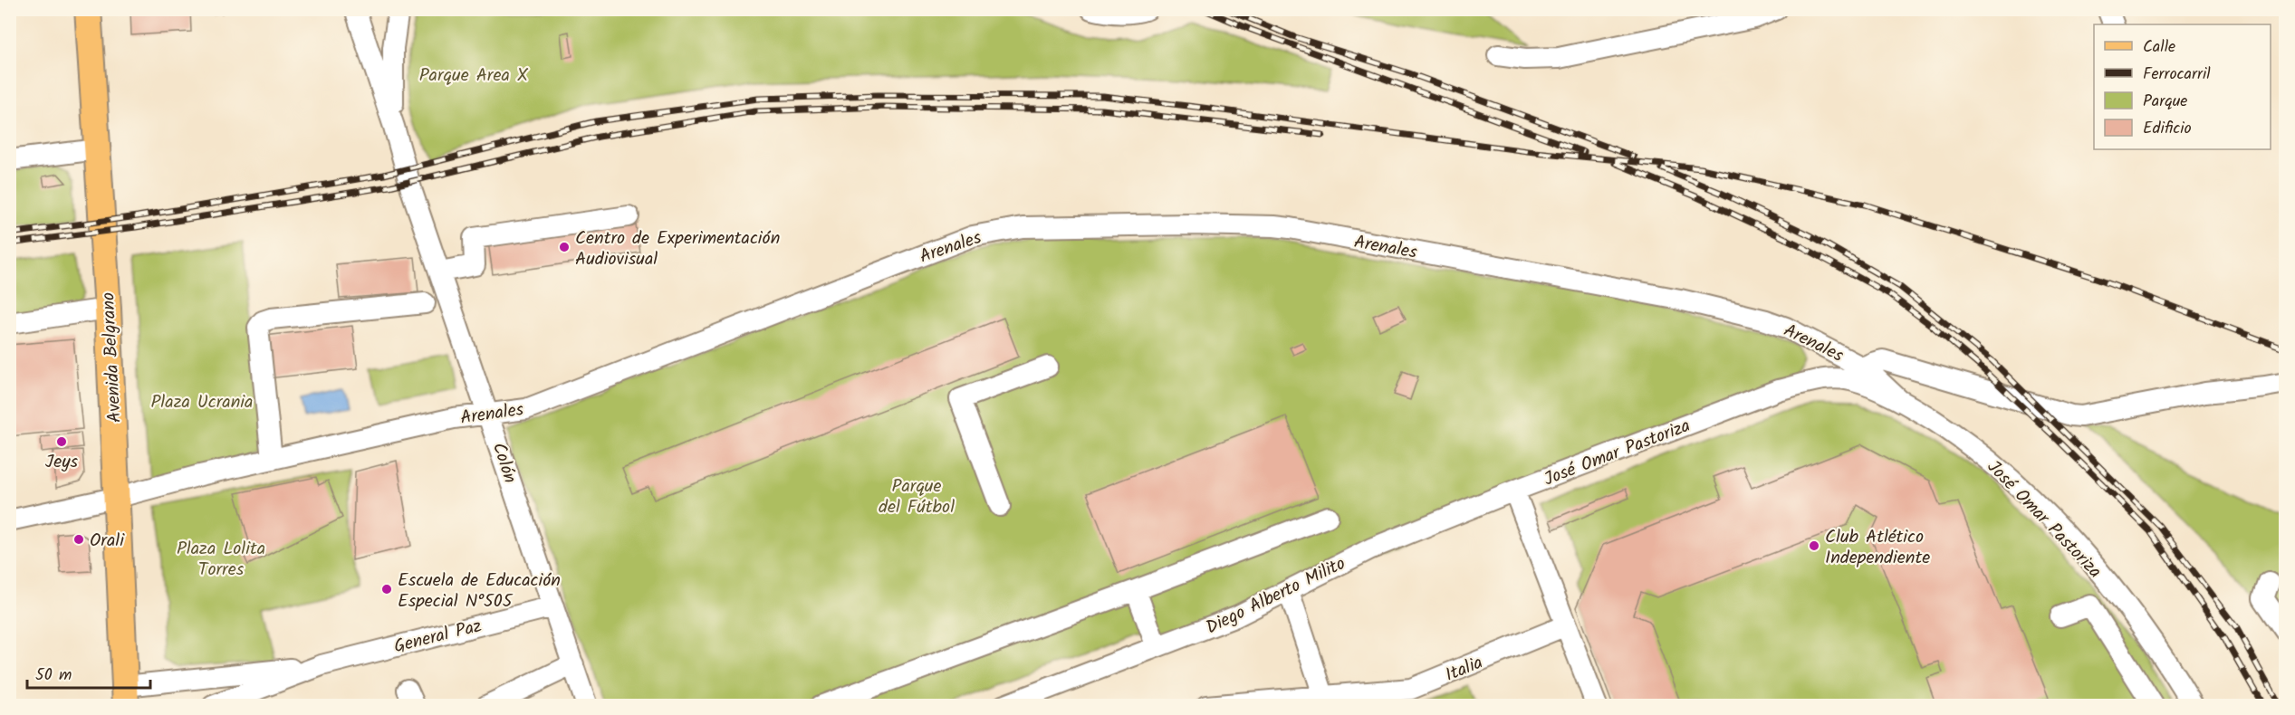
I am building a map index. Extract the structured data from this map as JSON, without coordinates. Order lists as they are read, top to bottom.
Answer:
{
  "streets": {
    "main road": ["Avenida Belgrano"],
    "street": [
      "Arenales",
      "José Omar Pastoriza",
      "Colón",
      "Diego Alberto Milito",
      "General Paz",
      "Italia"
    ]
  },
  "crossings": [
    ["Arenales", "Avenida Belgrano"],
    ["Arenales", "José Omar Pastoriza"],
    ["Arenales", "Colón"],
    ["Avenida Belgrano", "General Paz"],
    ["José Omar Pastoriza", "Diego Alberto Milito"],
    ["Colón", "General Paz"]
  ],
  "parks": [
    "Parque Area X",
    "Plaza Ucrania",
    "Parque del Fútbol",
    "Plaza Lolita Torres"
  ],
  "places": [
    "Centro de Experimentación Audiovisual",
    "Jeys",
    "Orali",
    "Club Atlético Independiente",
    "Escuela de Educación Especial N°505"
  ],
  "legend": [
    "Calle",
    "Ferrocarril",
    "Parque",
    "Edificio"
  ],
  "scale_bar": "50 m"
}
